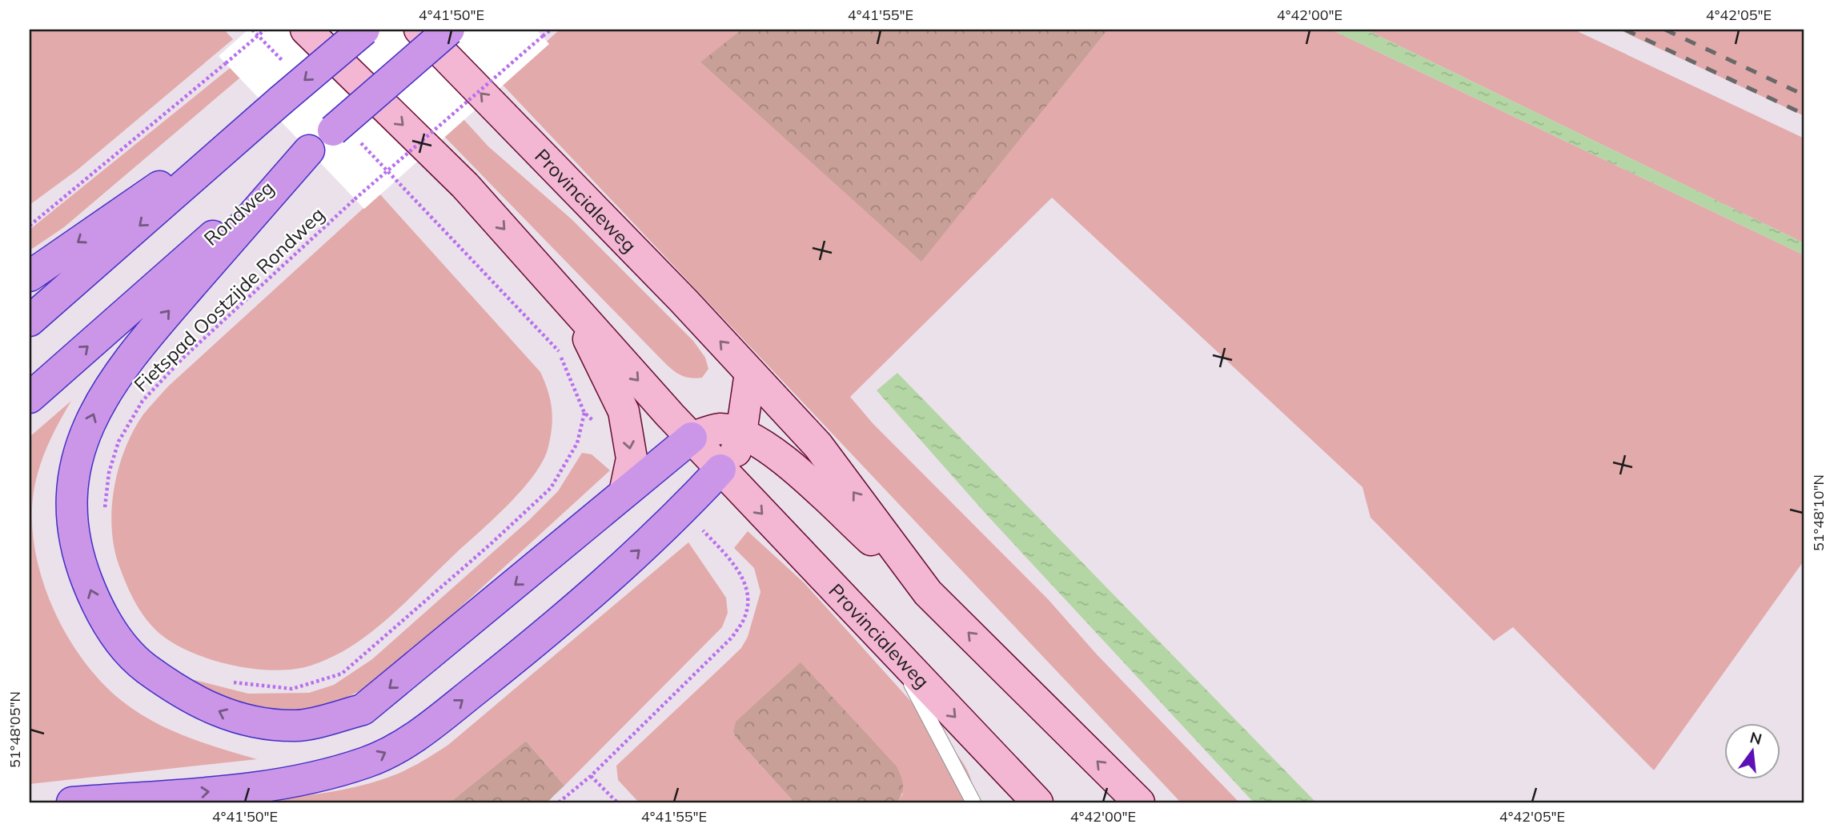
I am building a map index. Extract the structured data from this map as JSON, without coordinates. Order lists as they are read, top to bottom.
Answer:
{
  "streets": {
    "highway": ["Rondweg"],
    "main road": ["Provincialeweg"],
    "path": ["Fietspad Oostzijde Rondweg"]
  },
  "north": "top",
  "coordinates": [
    "4°41'50\"E",
    "4°41'55\"E",
    "4°42'00\"E",
    "4°42'05\"E",
    "51°48'10\"N",
    "51°48'05\"N"
  ]
}
